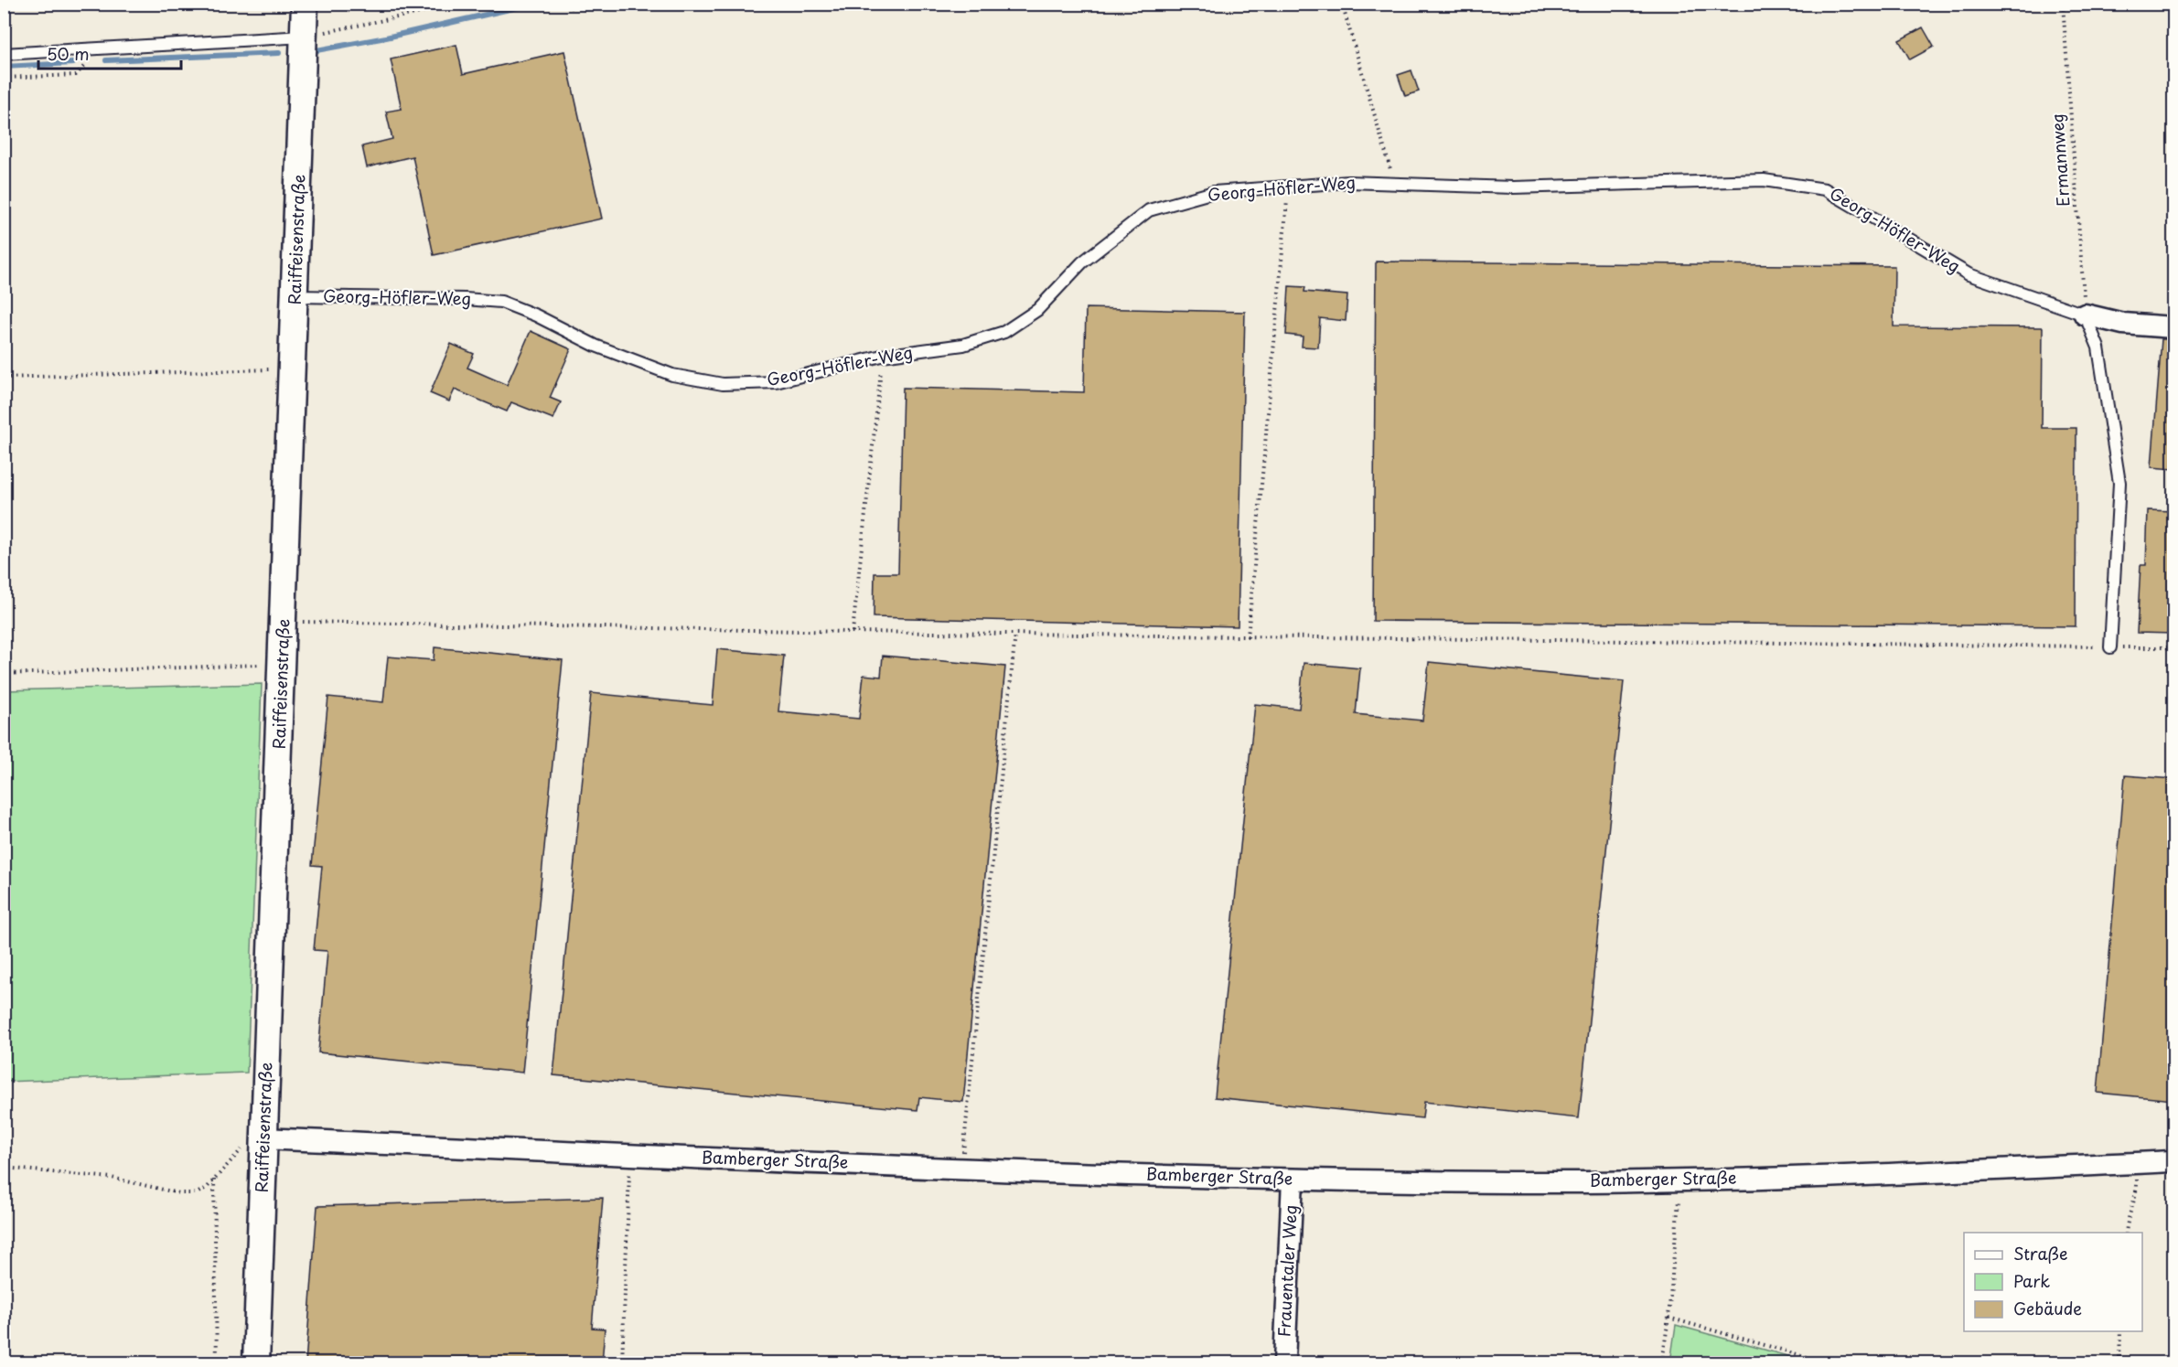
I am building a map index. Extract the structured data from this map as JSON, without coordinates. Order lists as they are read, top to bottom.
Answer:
{
  "streets": {
    "street": [
      "Georg-Höfler-Weg",
      "Raiffeisenstraße",
      "Bamberger Straße",
      "Frauentaler Weg"
    ],
    "path": ["Ermannweg"]
  },
  "crossings": [
    ["Ermannweg", "Georg-Höfler-Weg"],
    ["Georg-Höfler-Weg", "Raiffeisenstraße"],
    ["Raiffeisenstraße", "Bamberger Straße"],
    ["Bamberger Straße", "Frauentaler Weg"]
  ],
  "legend": ["Straße", "Park", "Gebäude"],
  "scale_bar": "50 m"
}
